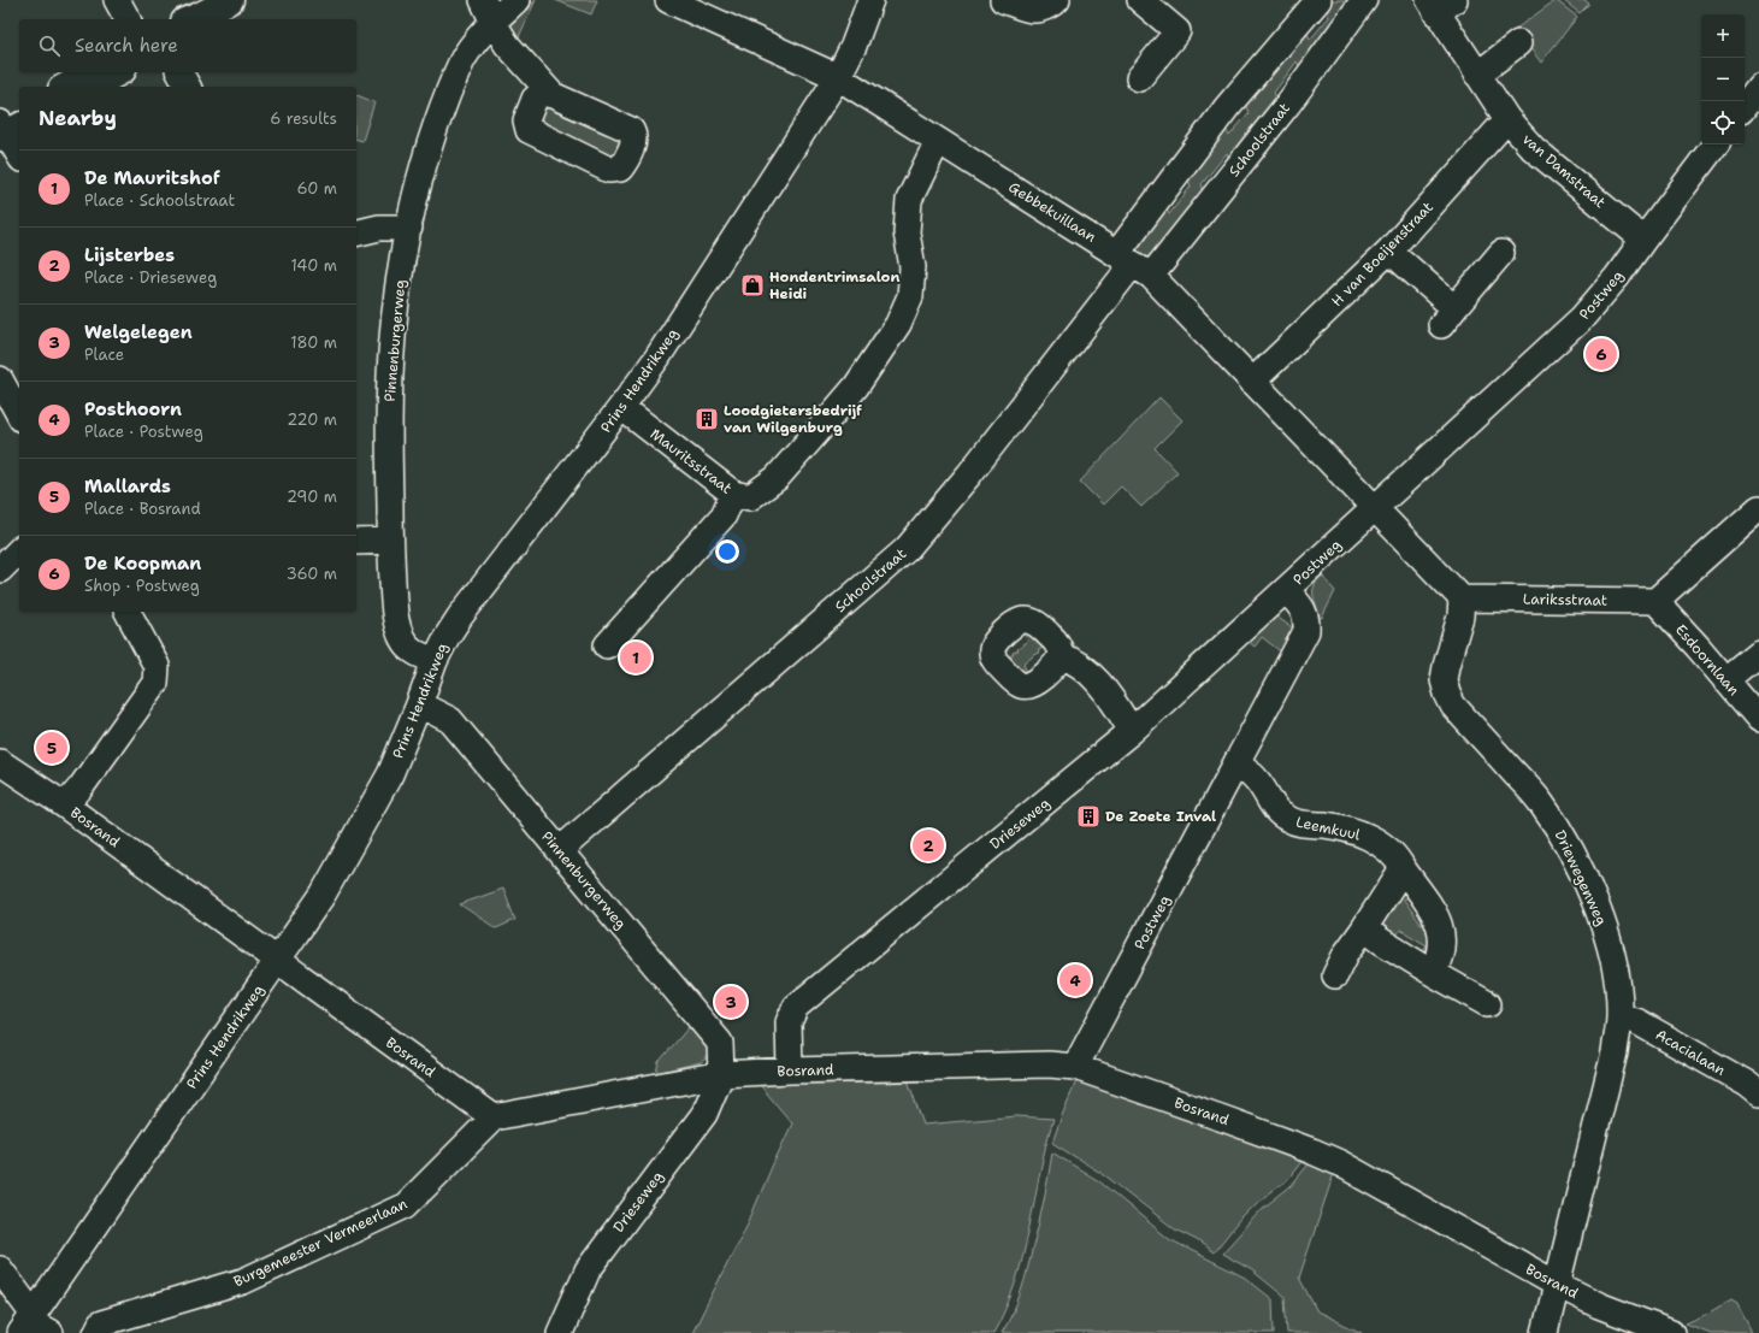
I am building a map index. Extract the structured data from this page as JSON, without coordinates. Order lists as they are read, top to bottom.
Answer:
{
  "streets": {
    "street": [
      "Schoolstraat",
      "van Damstraat",
      "Gebbekuillaan",
      "H van Boeijenstraat",
      "Postweg",
      "Pinnenburgerweg",
      "Prins Hendrikweg",
      "Mauritsstraat",
      "Lariksstraat",
      "Esdoornlaan",
      "Drieseweg",
      "Bosrand",
      "Leemkuul",
      "Driewegenweg",
      "Acacialaan",
      "Burgemeester Vermeerlaan"
    ]
  },
  "crossings": [
    ["Schoolstraat", "Gebbekuillaan"],
    ["Schoolstraat", "Pinnenburgerweg"],
    ["van Damstraat", "H van Boeijenstraat"],
    ["van Damstraat", "Postweg"],
    ["Gebbekuillaan", "H van Boeijenstraat"],
    ["Gebbekuillaan", "Postweg"],
    ["Gebbekuillaan", "Prins Hendrikweg"],
    ["Gebbekuillaan", "Mauritsstraat"],
    ["Postweg", "Drieseweg"],
    ["Postweg", "Bosrand"],
    ["Postweg", "Leemkuul"],
    ["Pinnenburgerweg", "Prins Hendrikweg"],
    ["Pinnenburgerweg", "Drieseweg"],
    ["Pinnenburgerweg", "Bosrand"],
    ["Prins Hendrikweg", "Mauritsstraat"],
    ["Prins Hendrikweg", "Bosrand"],
    ["Lariksstraat", "Esdoornlaan"],
    ["Lariksstraat", "Driewegenweg"],
    ["Drieseweg", "Bosrand"],
    ["Bosrand", "Driewegenweg"],
    ["Bosrand", "Burgemeester Vermeerlaan"],
    ["Driewegenweg", "Acacialaan"]
  ],
  "places": {
    "shop": ["Hondentrimsalon Heidi"],
    "building": ["Loodgietersbedrijf van Wilgenburg", "De Zoete Inval"]
  },
  "page": {
    "map_buttons": ["+", "−"],
    "search": "Search here",
    "heading": ["Nearby", "6 results"],
    "list": [
      {
        "mark": "1",
        "name": "De Mauritshof",
        "note": "Place · Schoolstraat",
        "value": "60 m"
      },
      {
        "mark": "2",
        "name": "Lijsterbes",
        "note": "Place · Drieseweg",
        "value": "140 m"
      },
      {
        "mark": "3",
        "name": "Welgelegen",
        "note": "Place",
        "value": "180 m"
      },
      {
        "mark": "4",
        "name": "Posthoorn",
        "note": "Place · Postweg",
        "value": "220 m"
      },
      {
        "mark": "5",
        "name": "Mallards",
        "note": "Place · Bosrand",
        "value": "290 m"
      },
      {
        "mark": "6",
        "name": "De Koopman",
        "note": "Shop · Postweg",
        "value": "360 m"
      }
    ],
    "pins": [
      "6",
      "1",
      "5",
      "2",
      "4",
      "3"
    ]
  }
}
